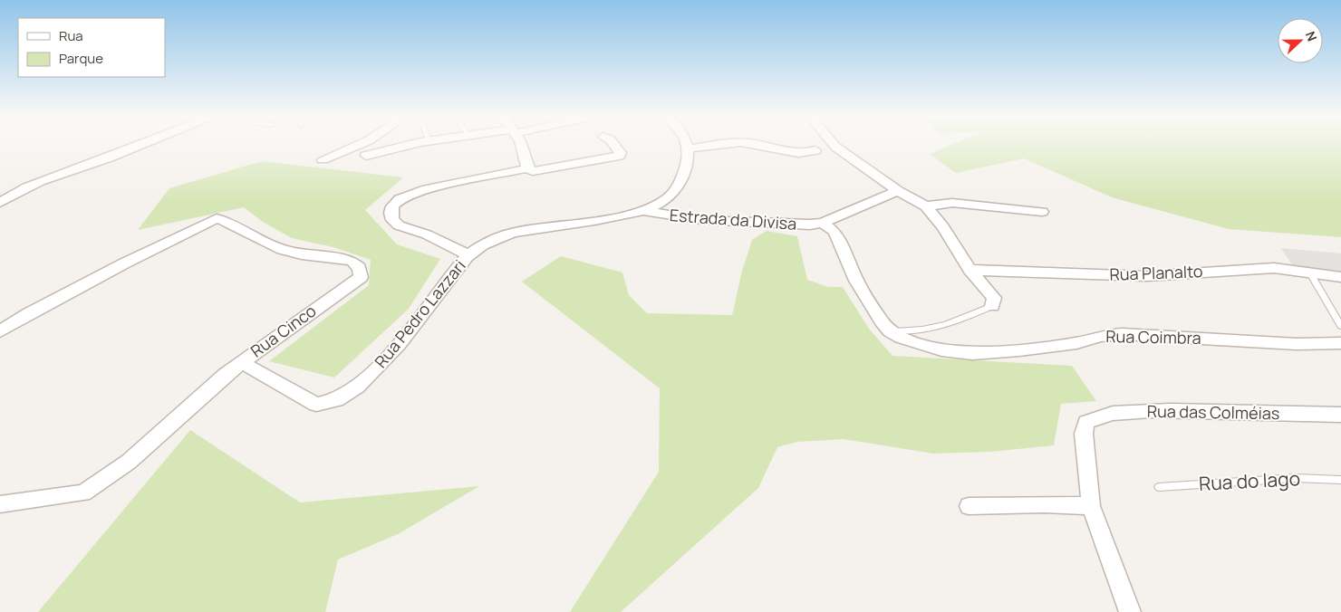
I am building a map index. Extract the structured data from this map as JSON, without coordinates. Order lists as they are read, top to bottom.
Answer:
{
  "streets": {
    "street": [
      "Estrada da Divisa",
      "Rua Planalto",
      "Rua Pedro Lazzari",
      "Rua Cinco",
      "Rua Coimbra",
      "Rua das Colméias"
    ],
    "lane": ["Rua do lago"]
  },
  "crossings": [
    ["Estrada da Divisa", "Rua Pedro Lazzari"],
    ["Rua Pedro Lazzari", "Rua Cinco"]
  ],
  "legend": ["Rua", "Parque"],
  "north": "right"
}
